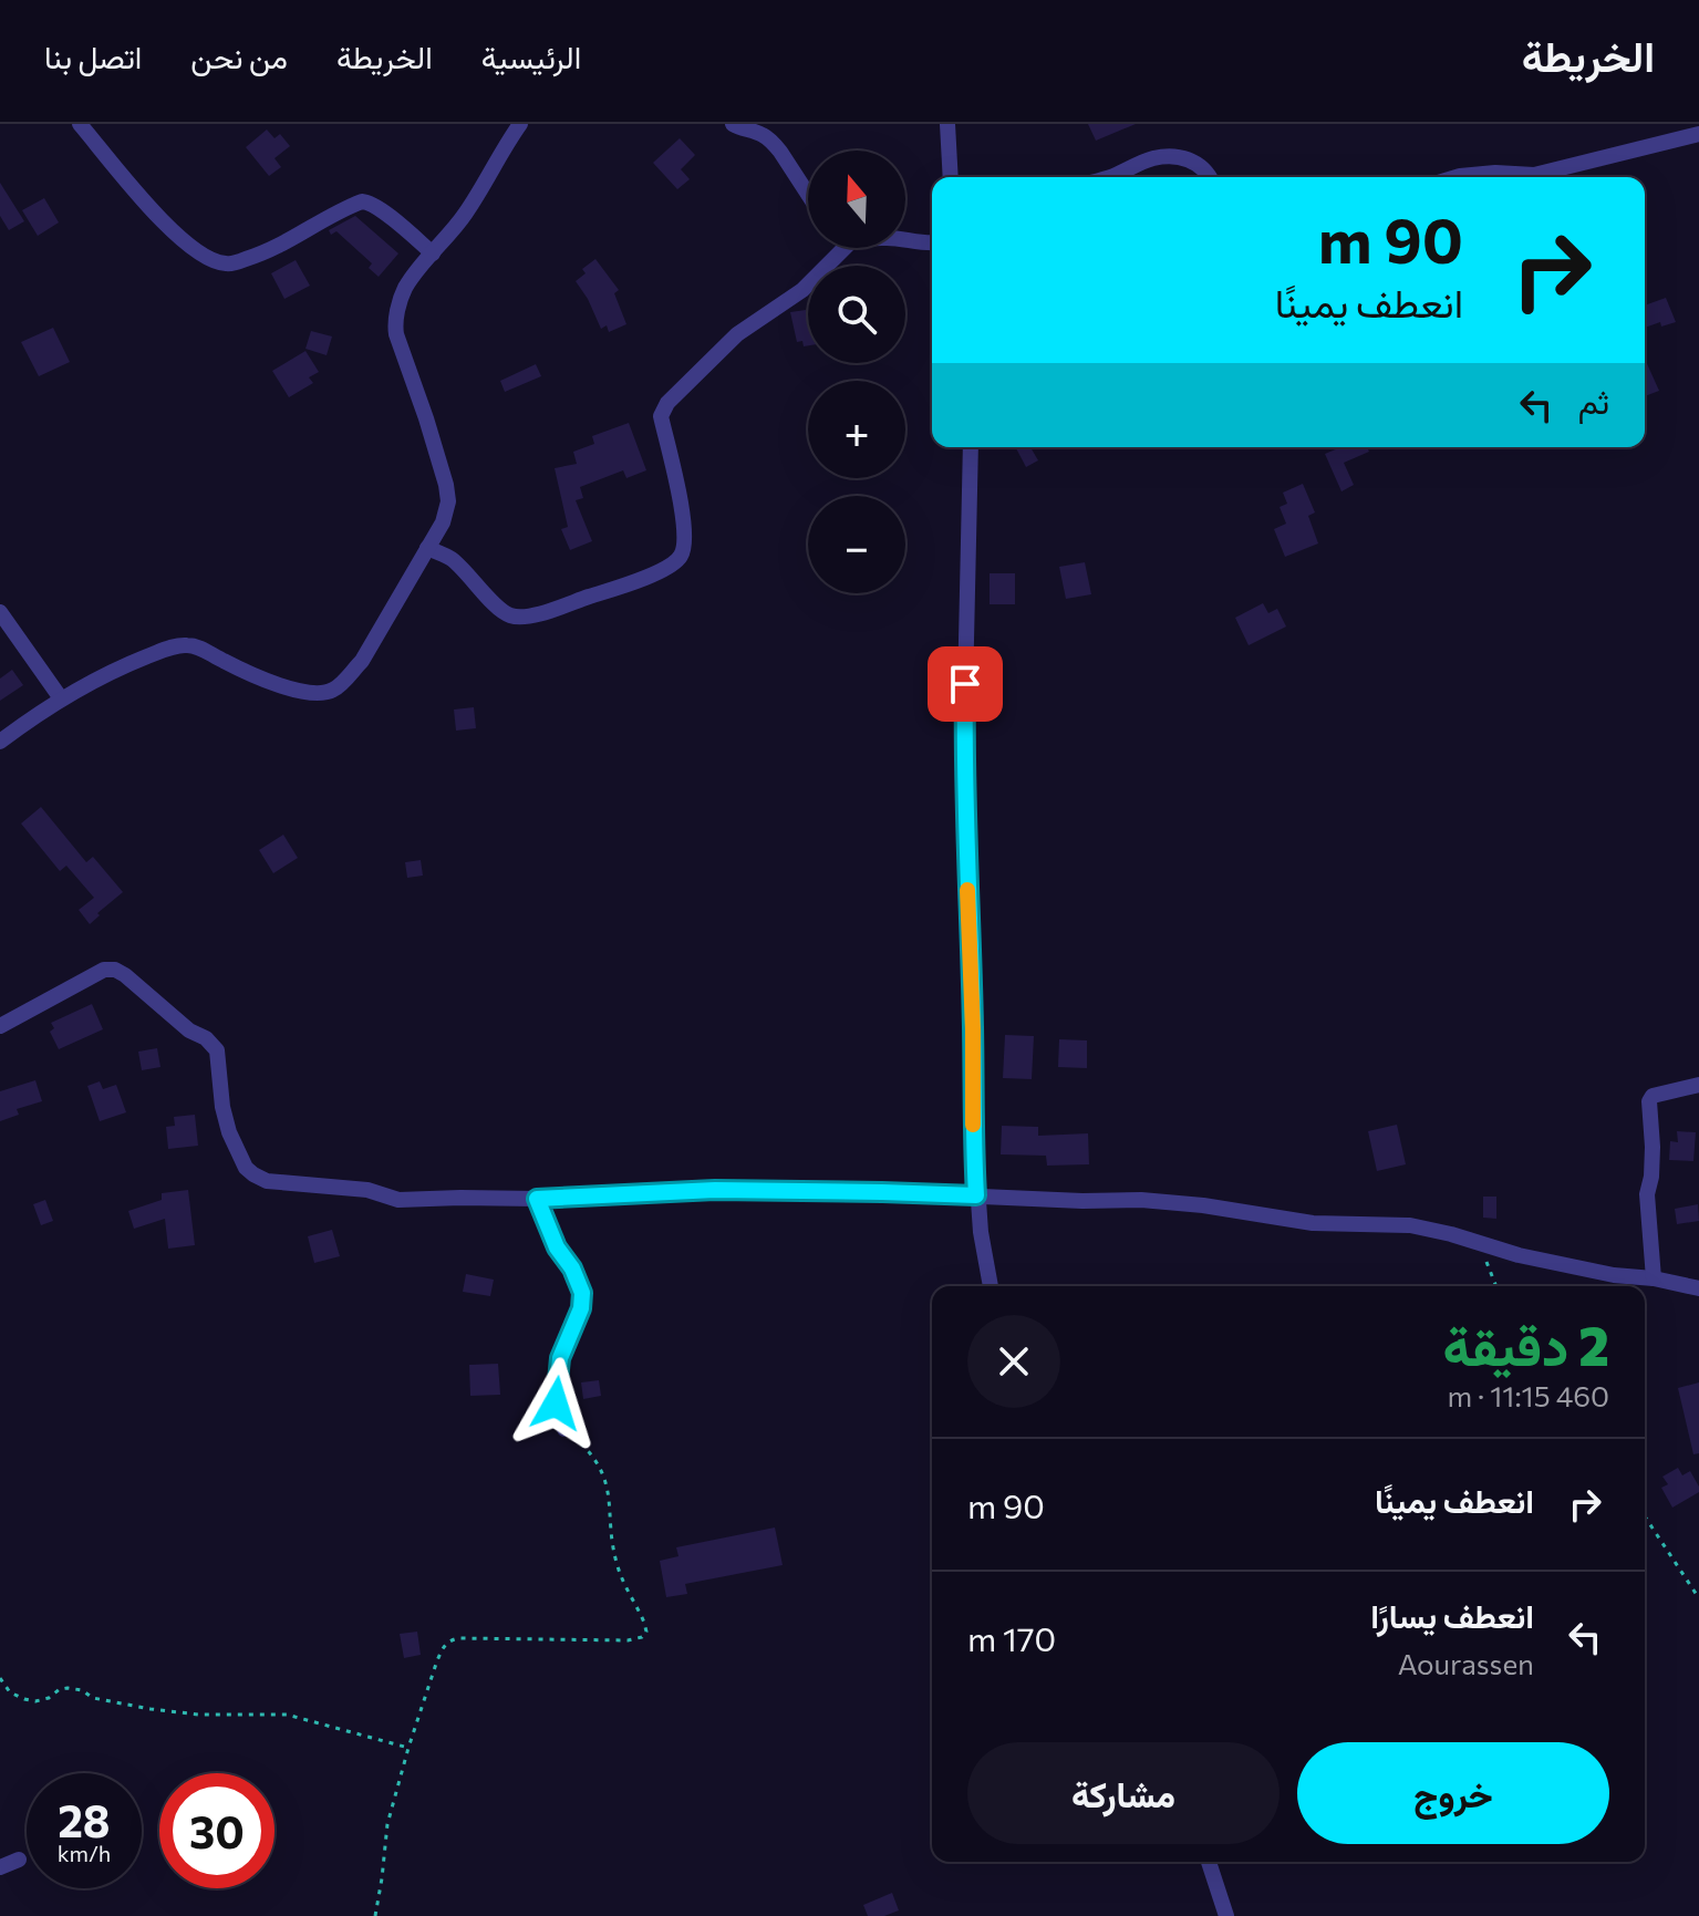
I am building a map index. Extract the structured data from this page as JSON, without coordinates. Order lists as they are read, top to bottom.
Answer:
{
  "north": "top",
  "page": {
    "header": "الخريطة",
    "nav": [
      "الرئيسية",
      "الخريطة",
      "من نحن",
      "اتصل بنا"
    ],
    "map_buttons": ["+", "−"],
    "turn": ["90 m", "انعطف يمينًا"],
    "then": "ثم",
    "heading": ["2 دقيقة", "460 m · 11:15"],
    "list": [
      {
        "name": "انعطف يمينًا",
        "value": "90 m"
      },
      {
        "name": "انعطف يسارًا",
        "note": "Aourassen",
        "value": "170 m"
      }
    ],
    "buttons": ["خروج", "مشاركة"],
    "speed": "28 km/h",
    "limit": "30"
  }
}
